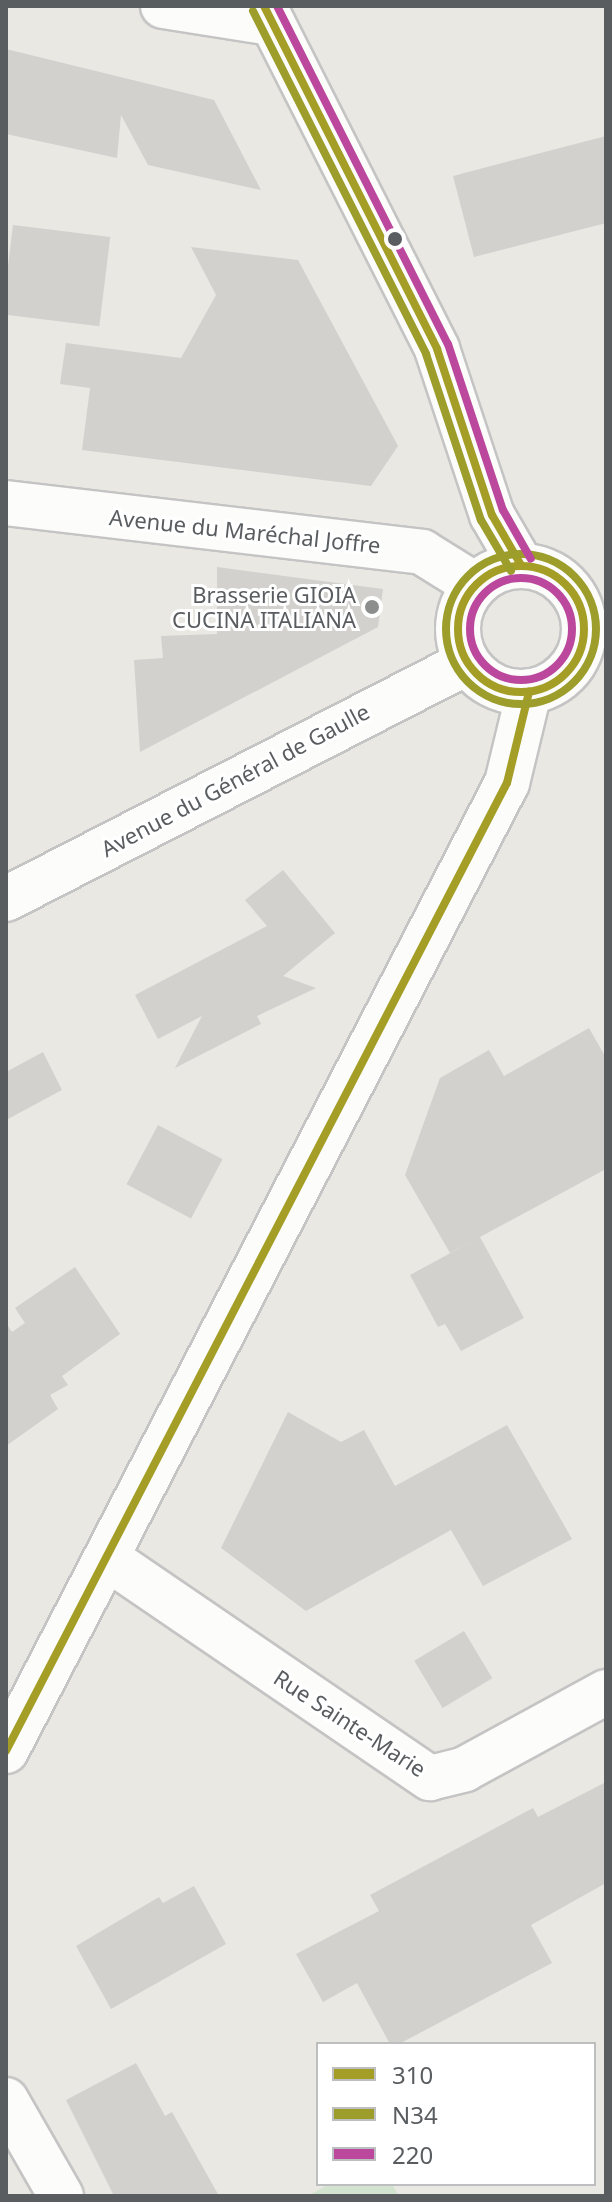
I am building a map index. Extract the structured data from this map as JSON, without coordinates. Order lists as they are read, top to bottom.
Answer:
{
  "streets": {
    "street": ["Avenue du Maréchal Joffre", "Avenue du Général de Gaulle", "Rue Sainte-Marie"]
  },
  "crossings": [
    ["Avenue du Maréchal Joffre", "Avenue du Général de Gaulle"]
  ],
  "places": ["Brasserie GIOIA CUCINA ITALIANA"],
  "lines": ["transit line 310", "transit line 220", "transit line N34"],
  "legend": ["310", "N34", "220"]
}
